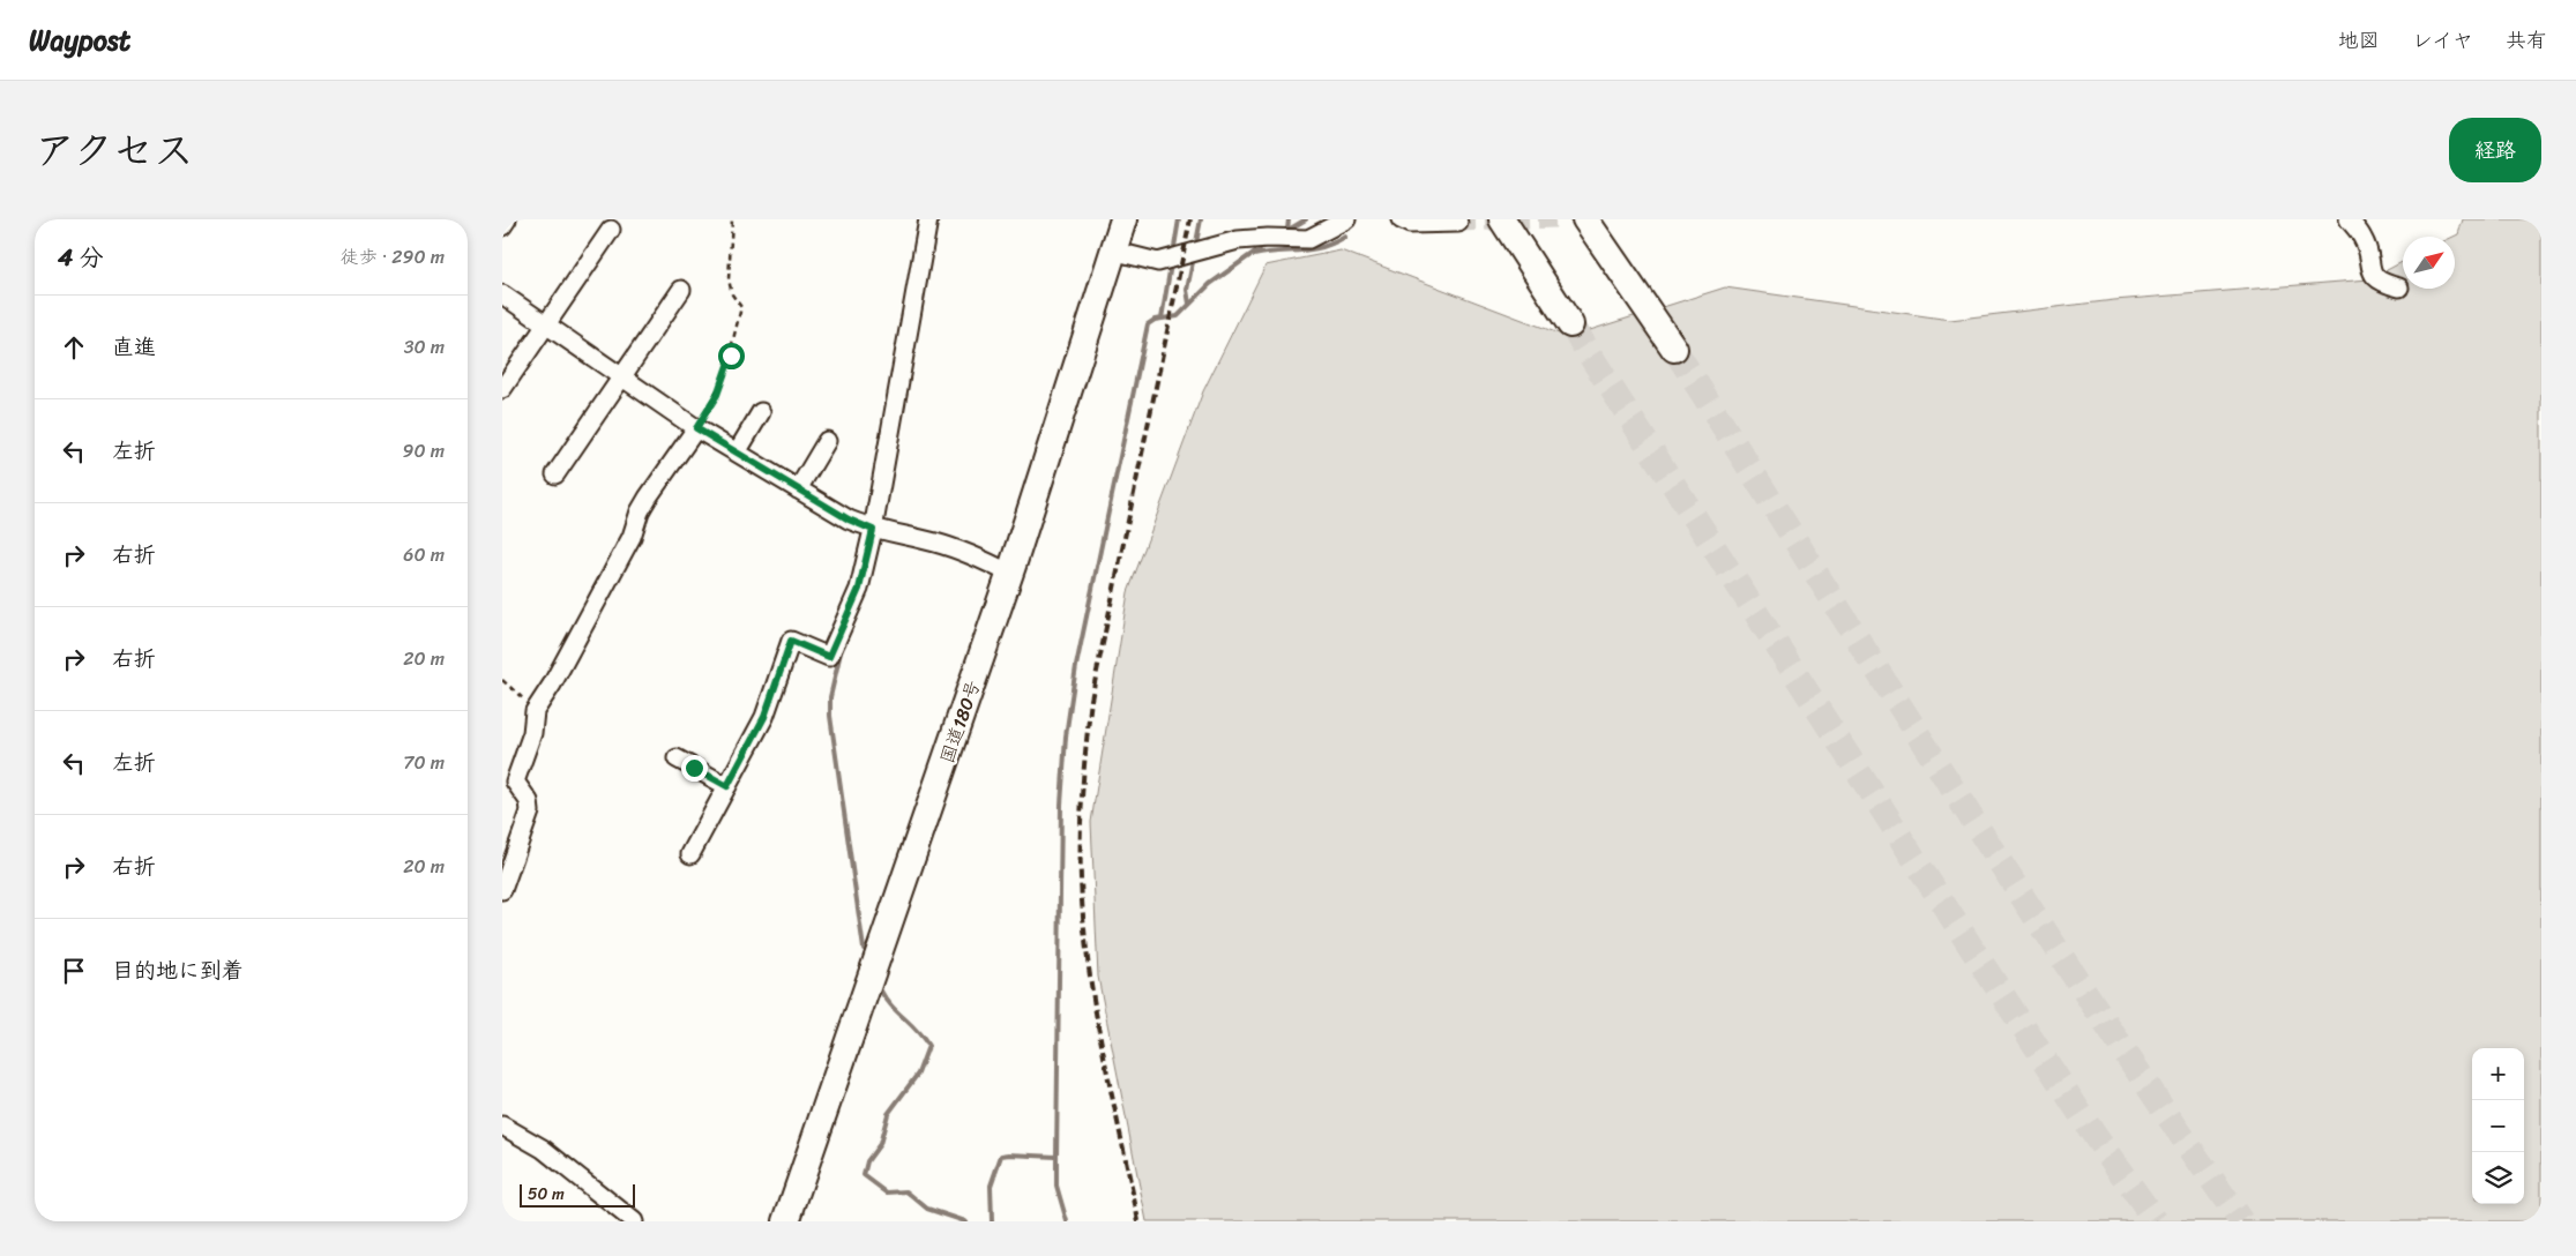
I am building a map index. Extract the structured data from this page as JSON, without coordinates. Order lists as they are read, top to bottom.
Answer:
{
  "streets": {
    "highway": ["国道180号"]
  },
  "scale_bar": "50 m",
  "north": "top right",
  "page": {
    "header": "Waypost",
    "nav": ["地図", "レイヤ", "共有"],
    "title": "アクセス",
    "buttons": "経路",
    "heading": ["4 分", "徒歩 · 290 m"],
    "list": [
      ["直進", "30 m"],
      ["左折", "90 m"],
      ["右折", "60 m"],
      ["右折", "20 m"],
      ["左折", "70 m"],
      ["右折", "20 m"],
      "目的地に到着"
    ],
    "map_buttons": ["+", "−"],
    "scale": "50 m"
  }
}
